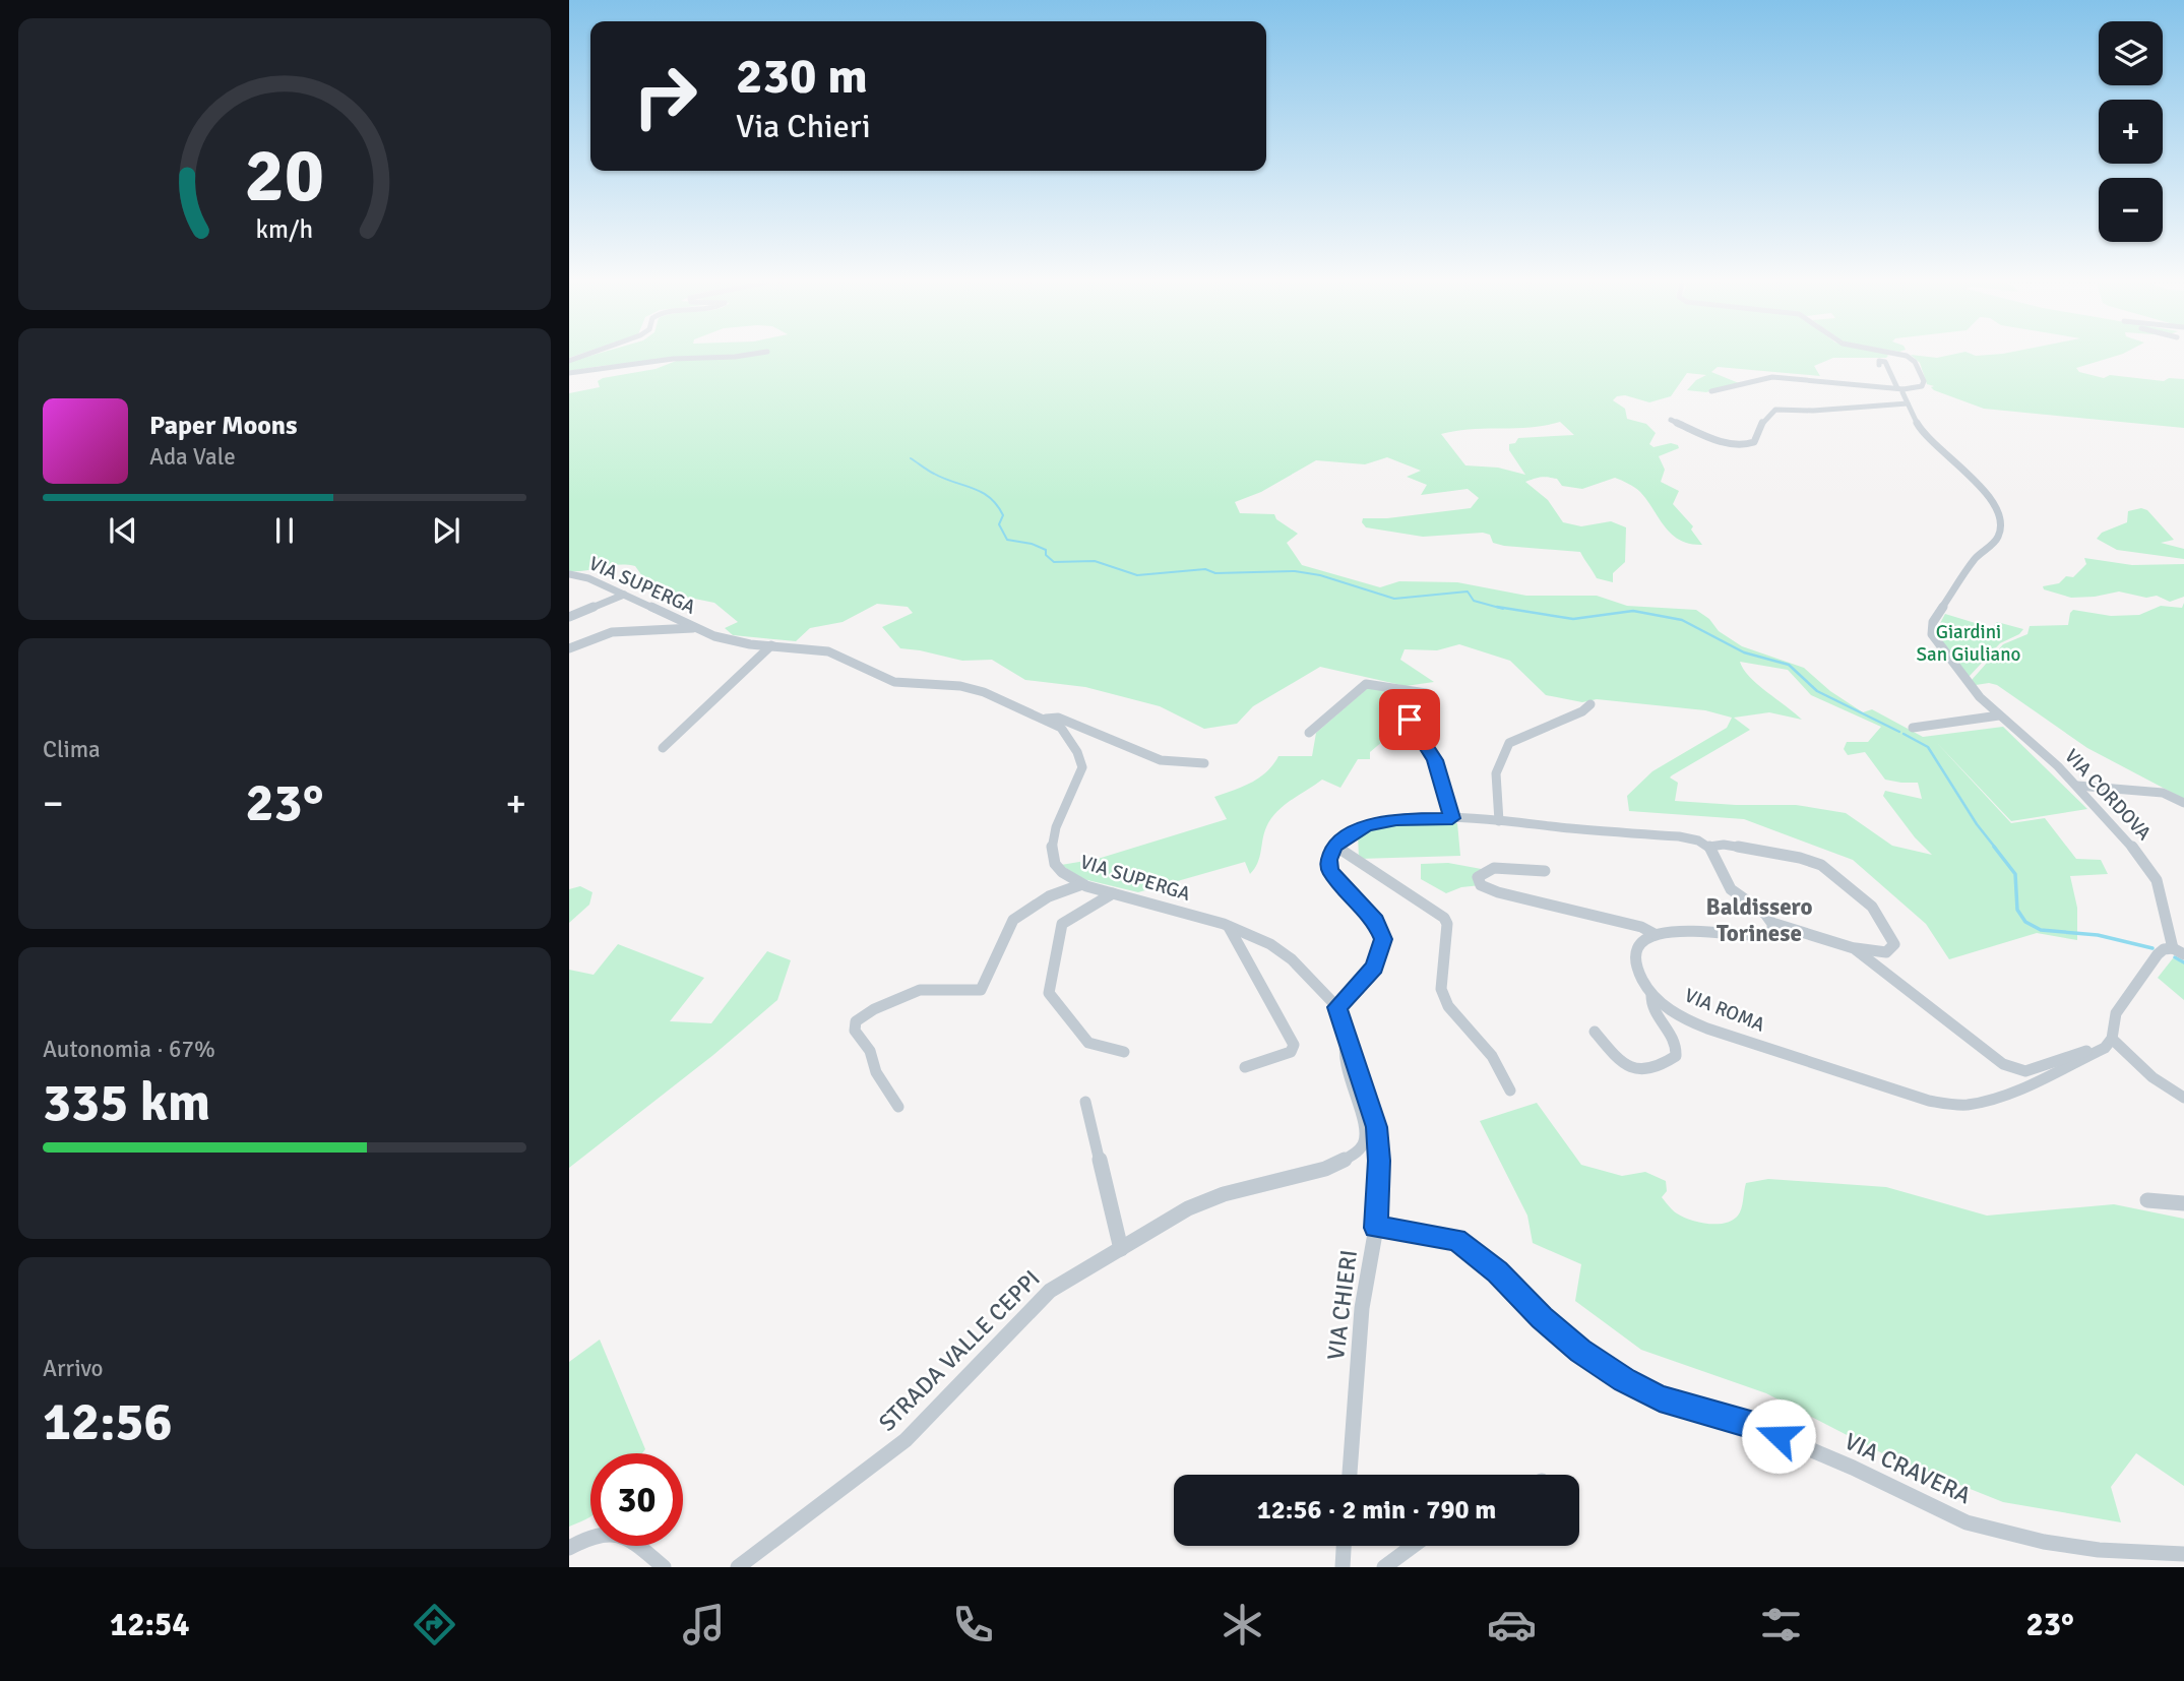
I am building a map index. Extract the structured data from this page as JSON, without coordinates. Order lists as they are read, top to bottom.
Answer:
{
  "streets": {
    "street": [
      "VIA SUPERGA",
      "VIA CORDOVA",
      "VIA ROMA",
      "VIA CHIERI",
      "STRADA VALLE CEPPI",
      "VIA CRAVERA"
    ]
  },
  "crossings": [
    ["VIA SUPERGA", "VIA CHIERI"],
    ["VIA CHIERI", "STRADA VALLE CEPPI"],
    ["VIA CHIERI", "VIA CRAVERA"]
  ],
  "districts": ["Baldissero Torinese"],
  "parks": ["Giardini San Giuliano"],
  "page": {
    "map_buttons": ["+", "−"],
    "turn": ["230 m", "Via Chieri"],
    "song": ["Paper Moons", "Ada Vale"],
    "tile": [
      "Clima",
      ["Autonomia · 67%", "335 km"],
      ["Arrivo", "12:56"]
    ],
    "heat": ["−", "23°", "+"],
    "limit": "30",
    "trip": "12:56 · 2 min · 790 m",
    "tabs": ["12:54", "23°"],
    "gauge": ["20", "km/h"]
  }
}
